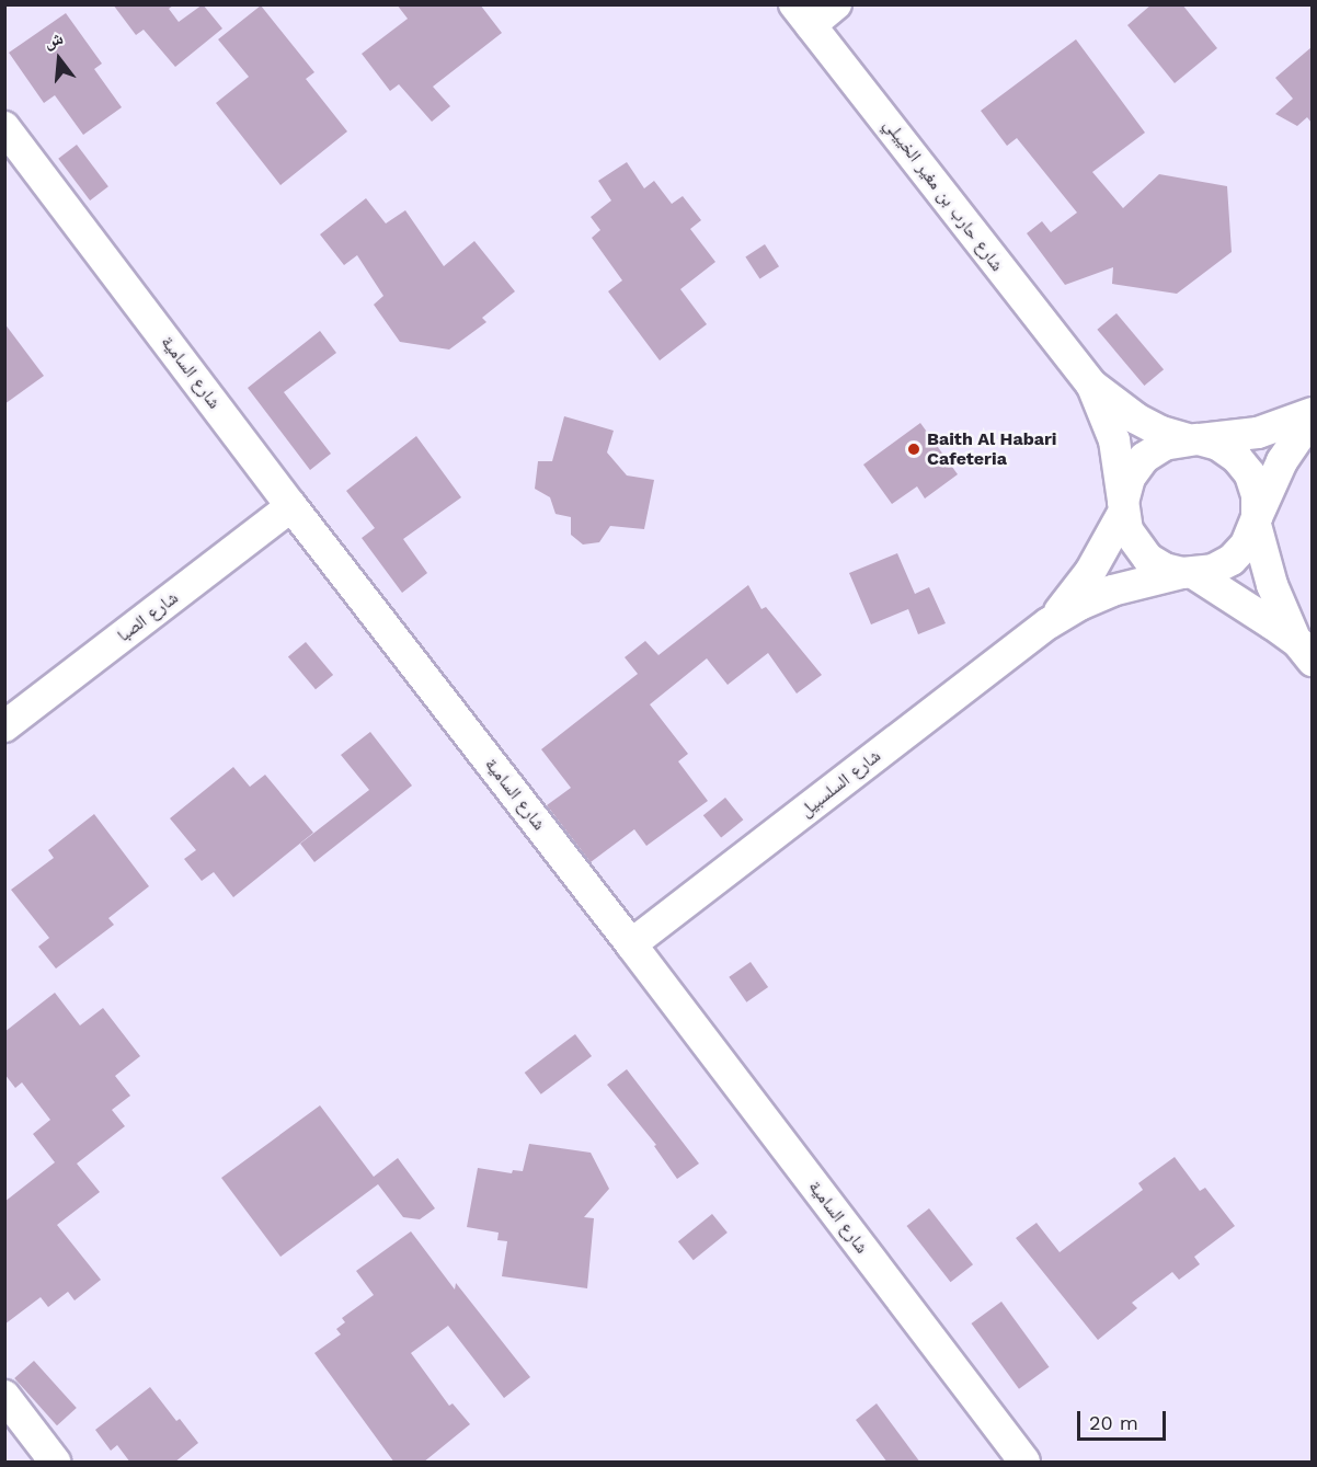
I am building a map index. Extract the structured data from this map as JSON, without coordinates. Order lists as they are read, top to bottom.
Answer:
{
  "streets": {
    "street": [
      "شارع حارب بن مغير الخييلي",
      "شارع السامية",
      "شارع الصبا",
      "شارع السلسبيل"
    ]
  },
  "crossings": [
    ["شارع حارب بن مغير الخييلي", "شارع السلسبيل"],
    ["شارع السامية", "شارع الصبا"],
    ["شارع السامية", "شارع السلسبيل"]
  ],
  "places": ["Baith Al Habari Cafeteria"],
  "scale_bar": "20 m",
  "north": "top"
}
